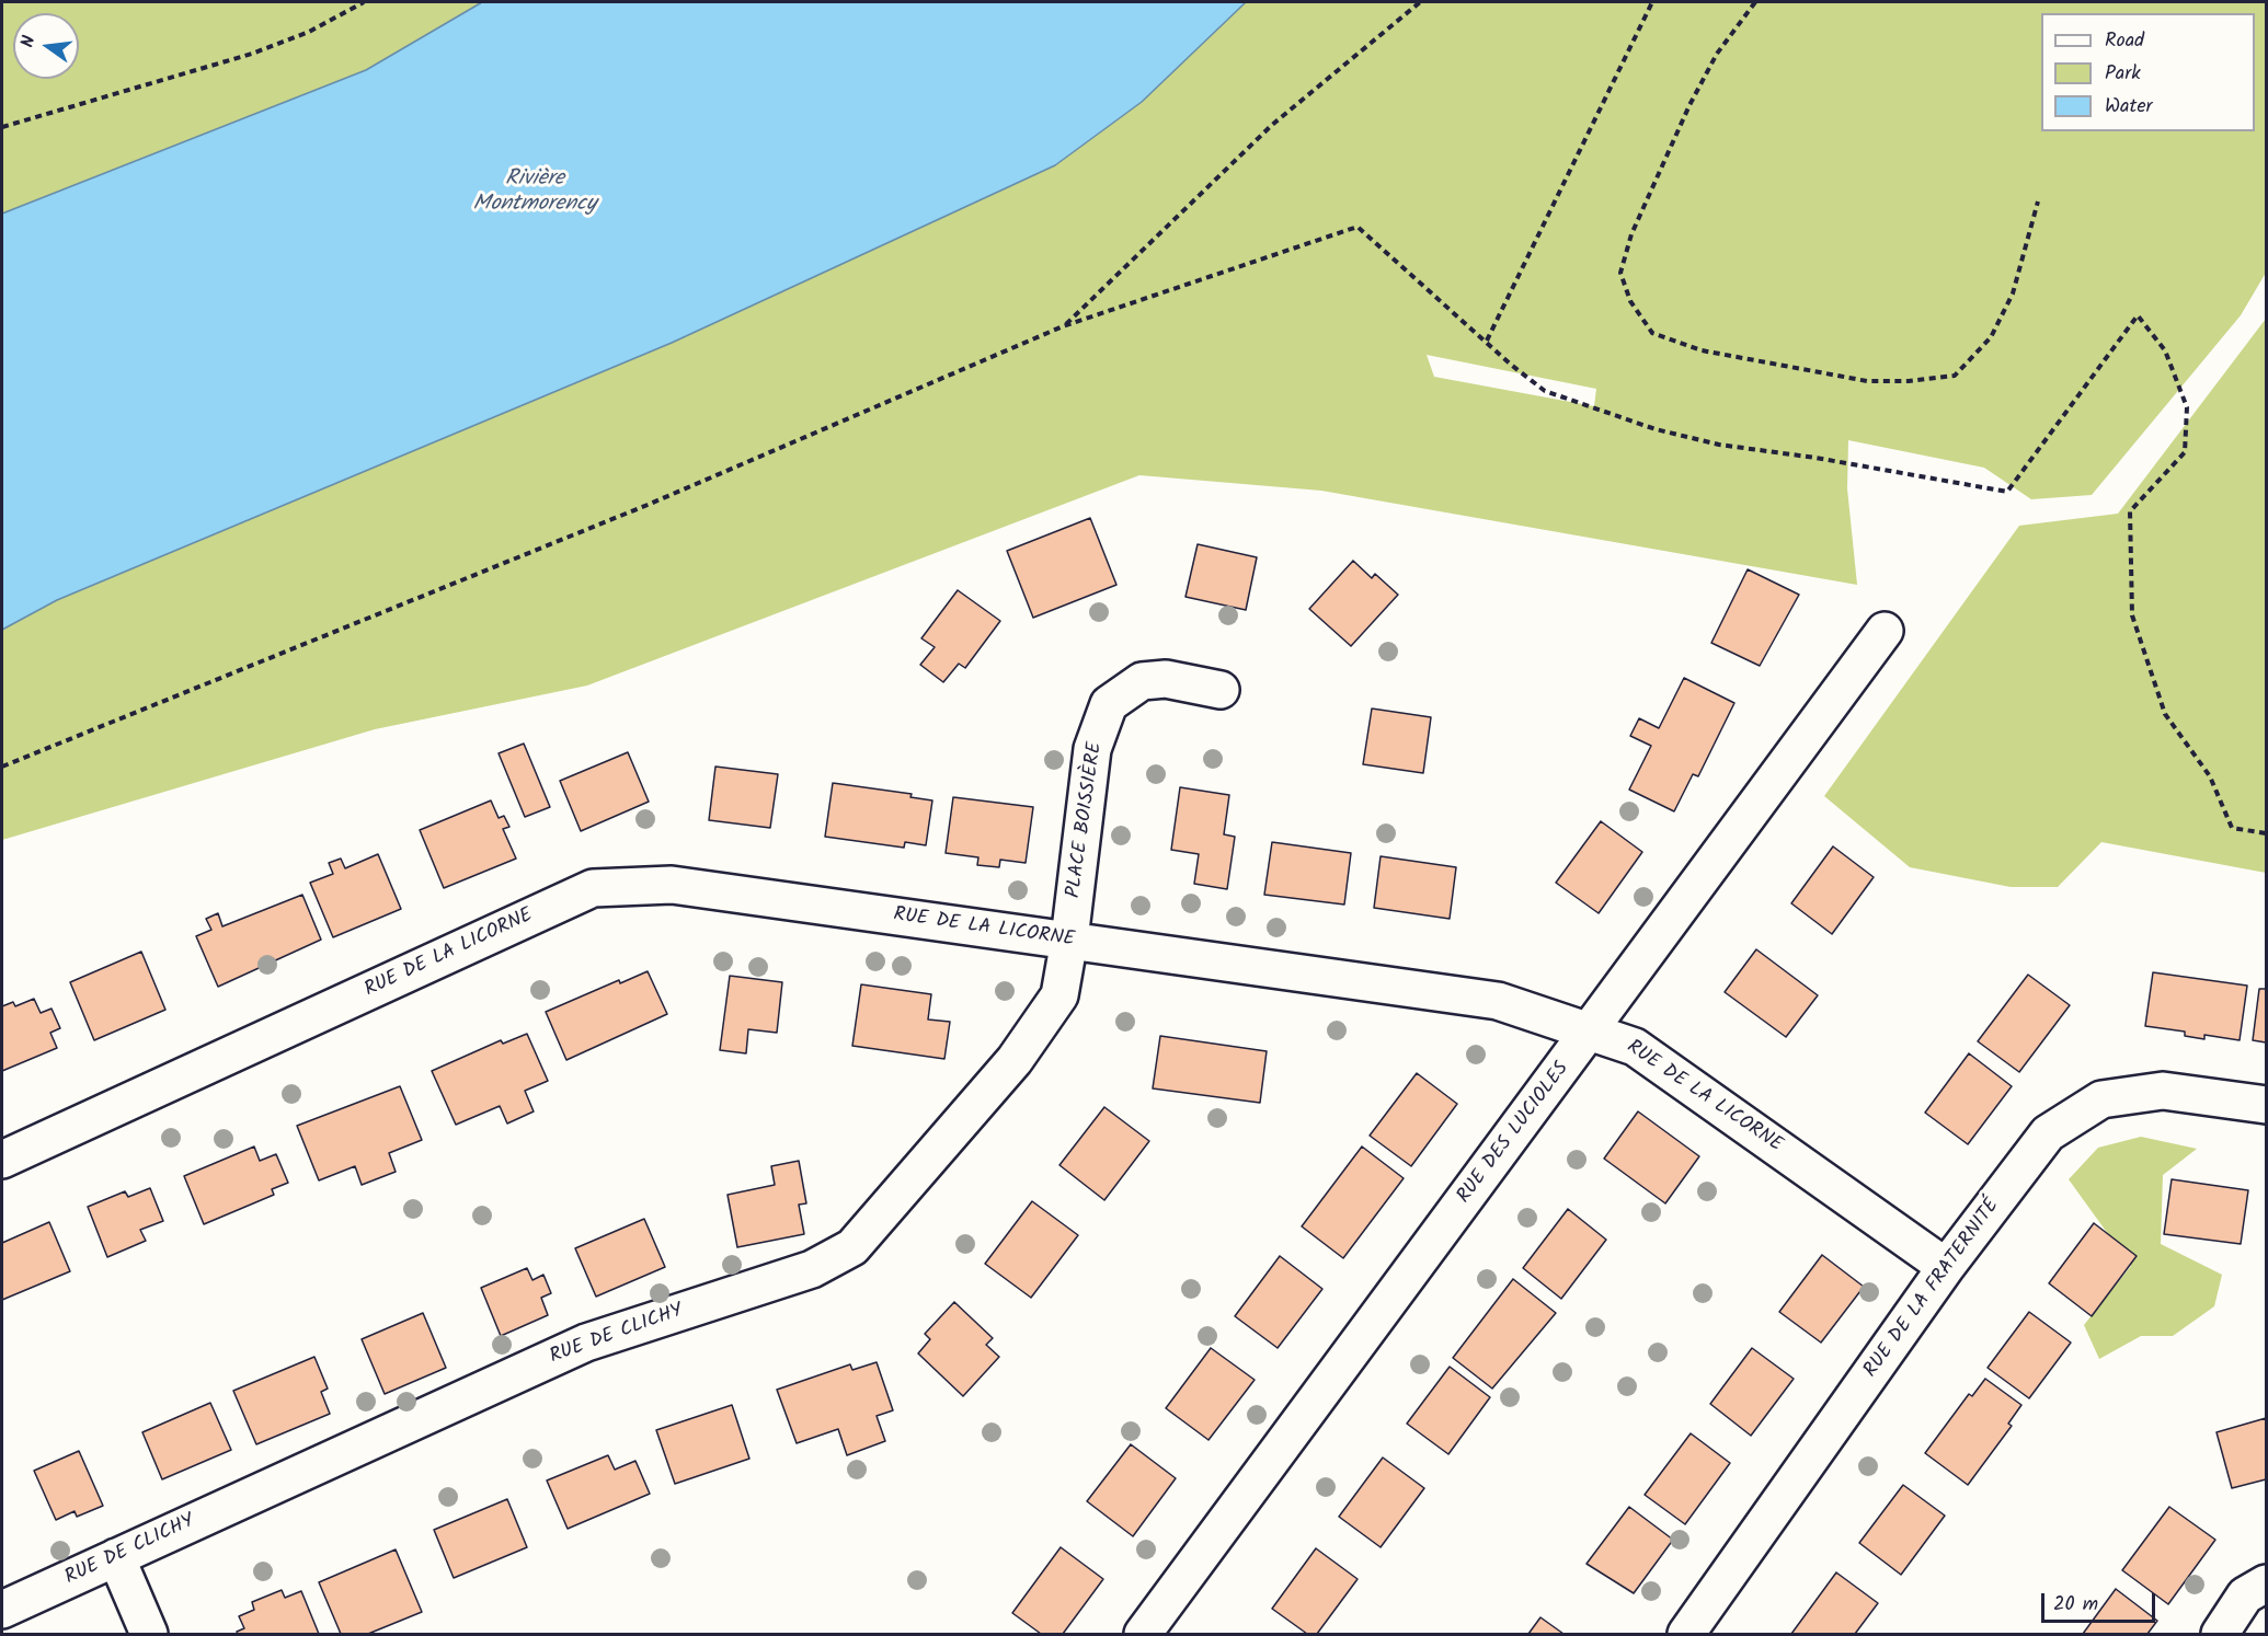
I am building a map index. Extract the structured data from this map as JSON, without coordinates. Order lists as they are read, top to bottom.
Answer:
{
  "streets": {
    "street": [
      "PLACE BOISSIÈRE",
      "RUE DE LA LICORNE",
      "RUE DES LUCIOLES",
      "RUE DE LA FRATERNITÉ",
      "RUE DE CLICHY"
    ]
  },
  "crossings": [
    ["PLACE BOISSIÈRE", "RUE DE LA LICORNE"],
    ["PLACE BOISSIÈRE", "RUE DE CLICHY"],
    ["RUE DE LA LICORNE", "RUE DES LUCIOLES"],
    ["RUE DE LA LICORNE", "RUE DE LA FRATERNITÉ"],
    ["RUE DE LA LICORNE", "RUE DE CLICHY"]
  ],
  "water": ["Rivière Montmorency"],
  "legend": ["Road", "Park", "Water"],
  "scale_bar": "20 m",
  "north": "left"
}
